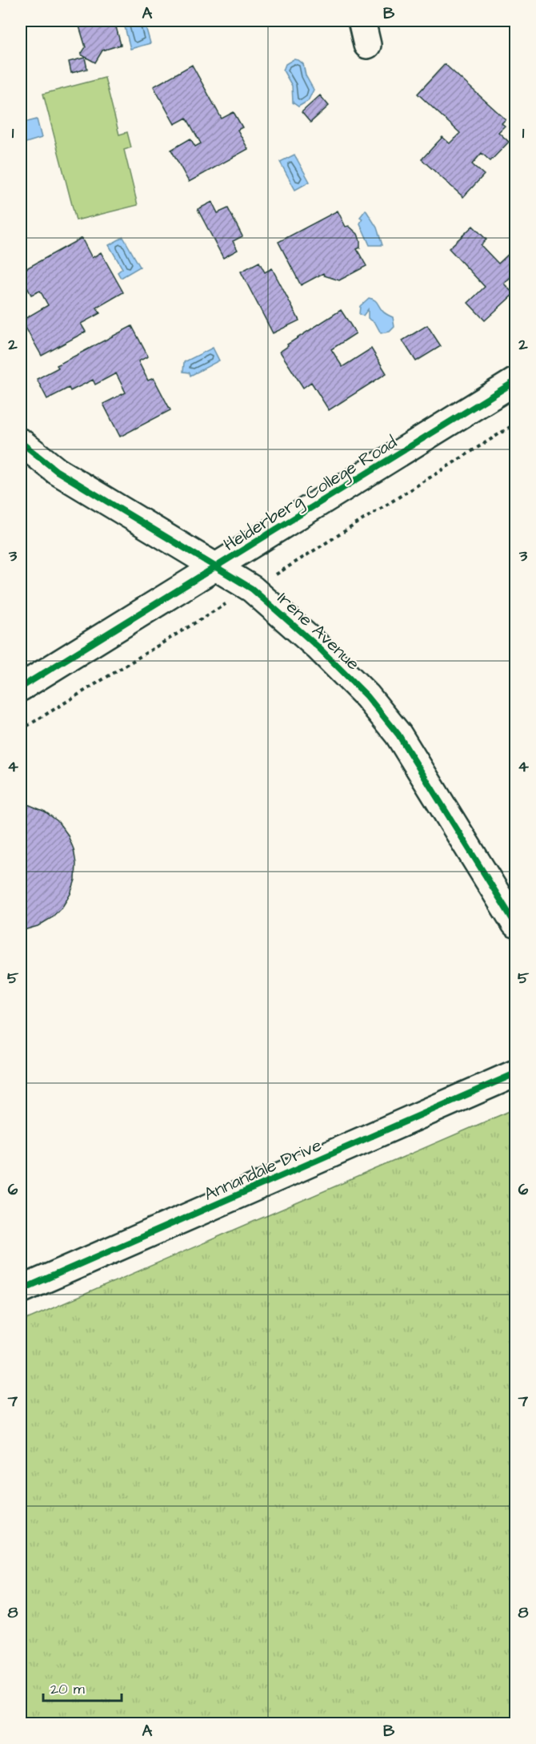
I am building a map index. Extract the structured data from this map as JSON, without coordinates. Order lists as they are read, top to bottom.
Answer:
{
  "streets": {
    "street": ["Helderberg College Road", "Irene Avenue", "Annandale Drive"]
  },
  "crossings": [
    ["Helderberg College Road", "Irene Avenue"]
  ],
  "scale_bar": "20 m",
  "grid": {
    "columns": ["A", "B"],
    "rows": [
      "1",
      "2",
      "3",
      "4",
      "5",
      "6",
      "7",
      "8"
    ]
  }
}
